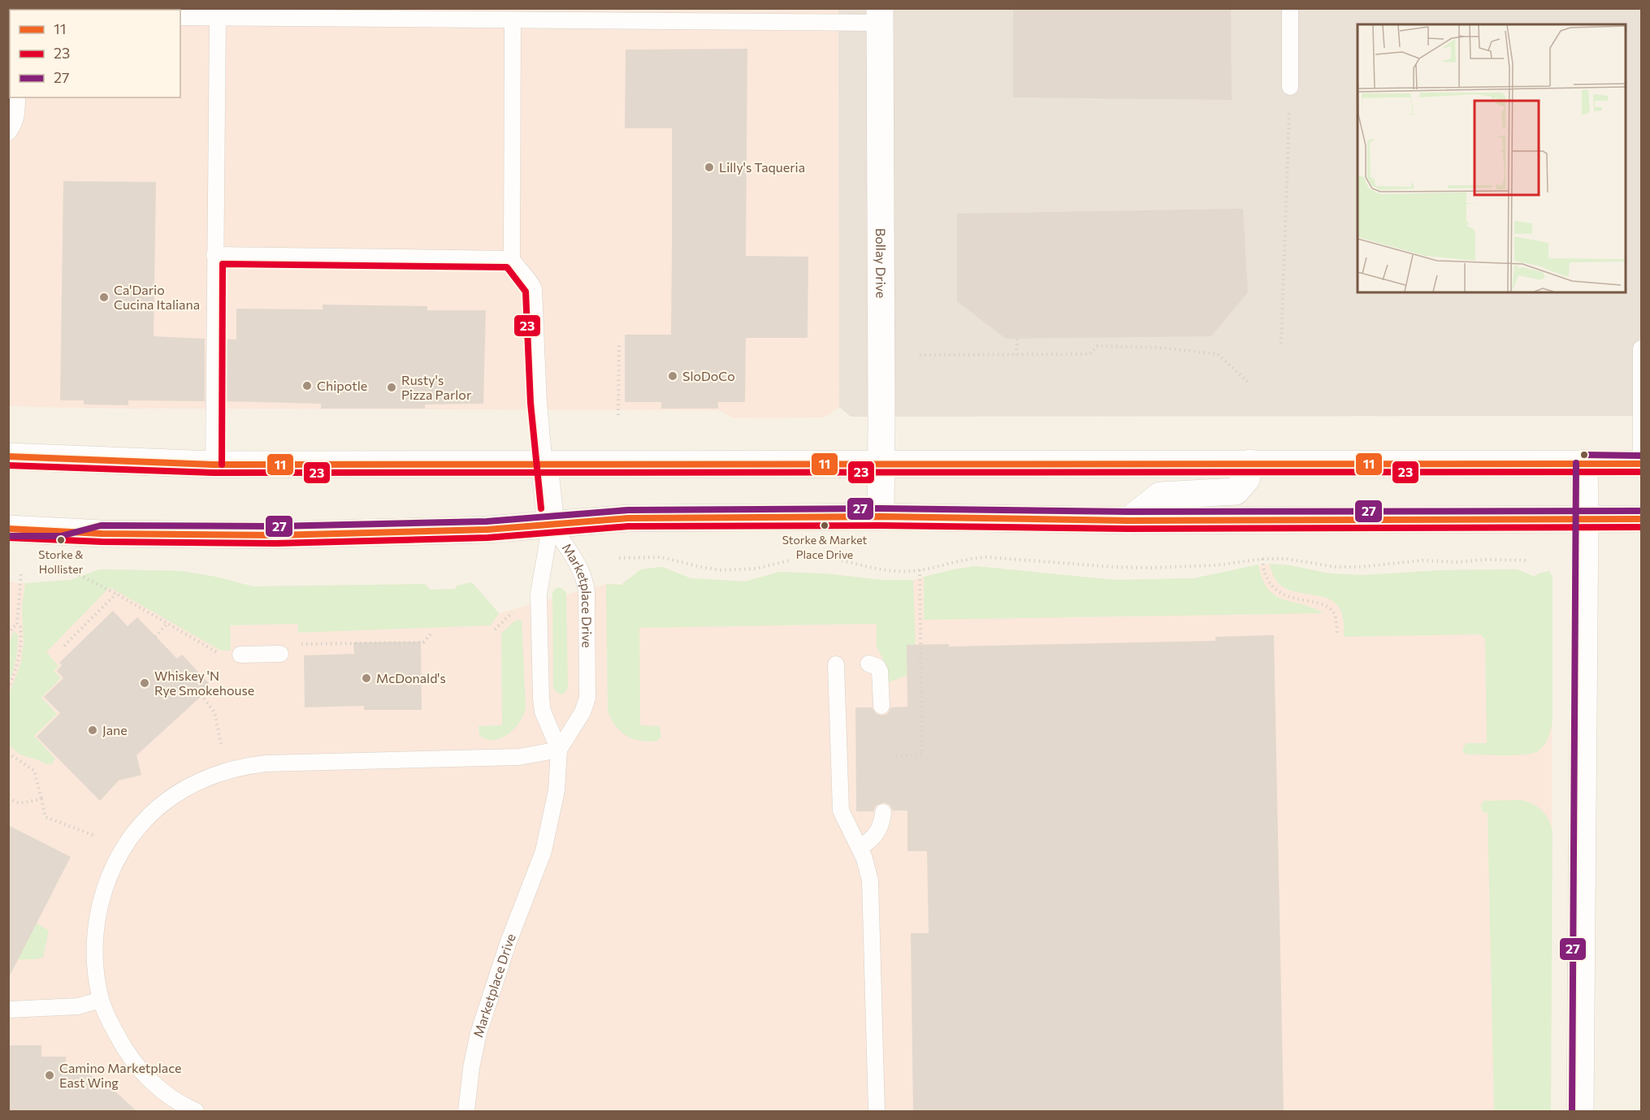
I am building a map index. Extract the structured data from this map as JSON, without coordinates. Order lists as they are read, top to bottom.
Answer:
{
  "streets": {
    "main road": ["Bollay Drive"],
    "lane": ["Marketplace Drive"]
  },
  "places": [
    "Lilly's Taqueria",
    "Ca'Dario Cucina Italiana",
    "SloDoCo",
    "Chipotle",
    "Rusty's Pizza Parlor",
    "Storke & Market Place Drive",
    "Storke & Hollister",
    "McDonald's",
    "Whiskey 'N Rye Smokehouse",
    "Jane",
    "Camino Marketplace East Wing"
  ],
  "lines": ["transit line 23", "transit line 27", "transit line 11"],
  "legend": ["11", "23", "27"]
}
